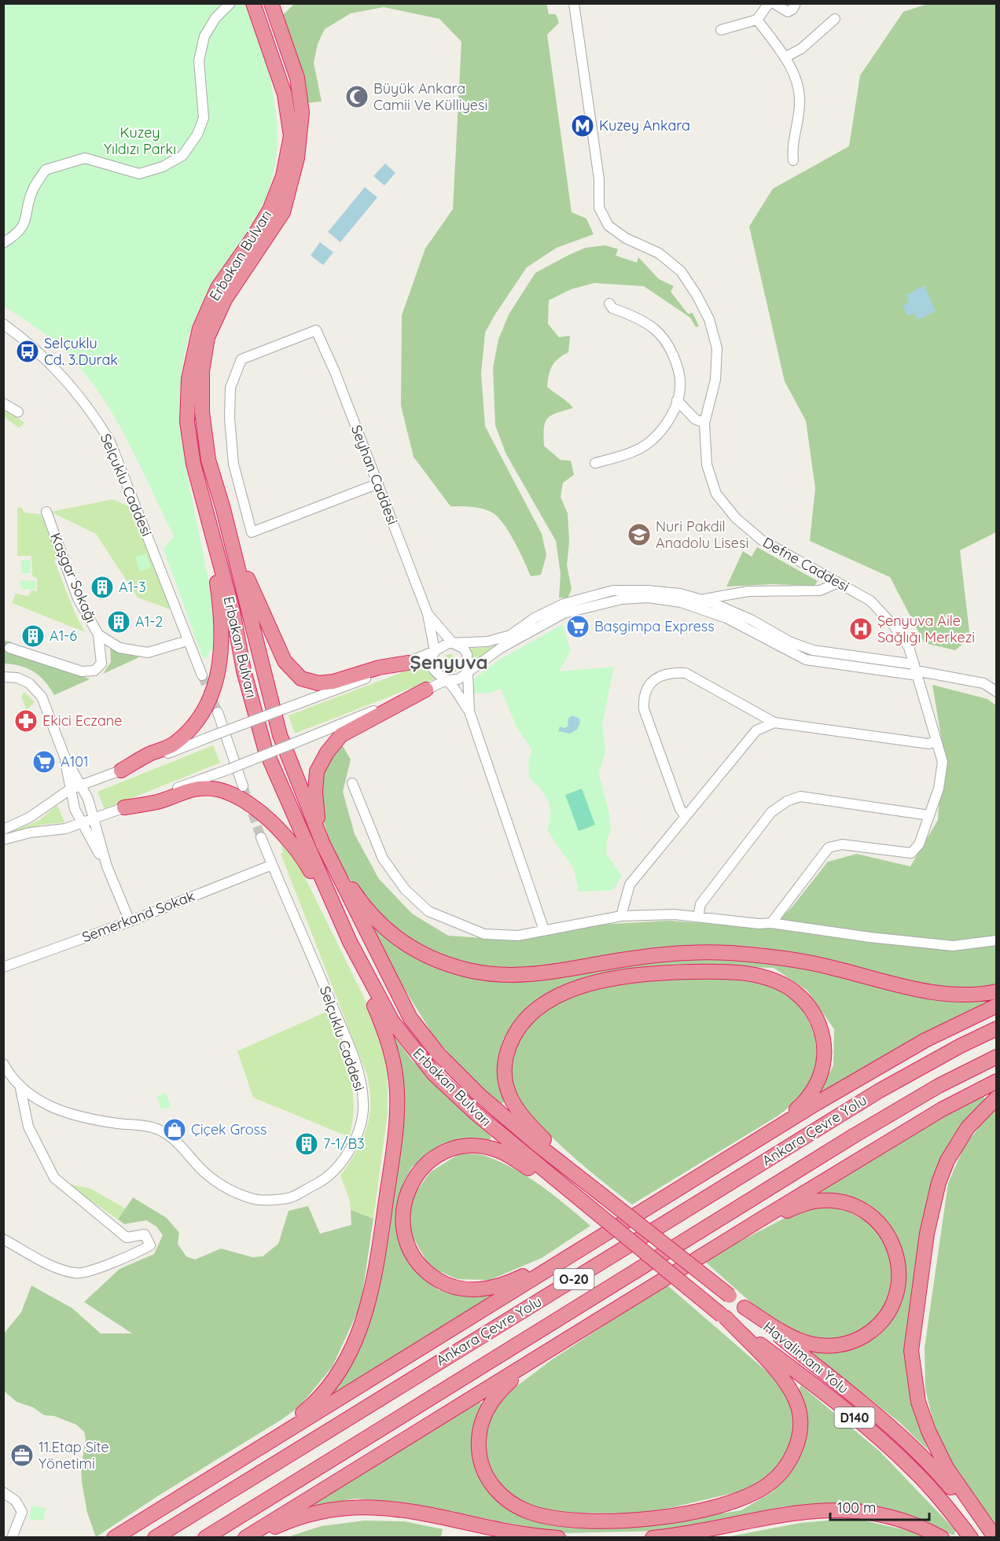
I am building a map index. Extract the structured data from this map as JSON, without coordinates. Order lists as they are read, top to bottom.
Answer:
{
  "streets": {
    "highway": [
      "Erbakan Bulvarı",
      "Ankara Çevre Yolu",
      "O-20",
      "Havalimanı Yolu",
      "D140"
    ],
    "street": [
      "Seyhan Caddesi",
      "Selçuklu Caddesi",
      "Defne Caddesi",
      "Kaşgar Sokağı",
      "Semerkand Sokak"
    ]
  },
  "crossings": [
    ["Erbakan Bulvarı", "Havalimanı Yolu"],
    ["Selçuklu Caddesi", "Kaşgar Sokağı"],
    ["Selçuklu Caddesi", "Semerkand Sokak"]
  ],
  "districts": ["Şenyuva"],
  "parks": ["Kuzey Yıldızı Parkı"],
  "places": {
    "mosque": ["Büyük Ankara Camii Ve Külliyesi"],
    "metro station": ["Kuzey Ankara"],
    "bus stop": ["Selçuklu Cd. 3.Durak"],
    "school or university": ["Nuri Pakdil Anadolu Lisesi"],
    "building": [
      "A1-3",
      "A1-2",
      "A1-6",
      "7-1/B3"
    ],
    "supermarket": ["Başgimpa Express", "A101"],
    "hospital": ["Şenyuva Aile Sağlığı Merkezi"],
    "pharmacy": ["Ekici Eczane"],
    "shop": ["Çiçek Gross"],
    "office": ["11.Etap Site Yönetimi"]
  },
  "scale_bar": "100 m"
}
